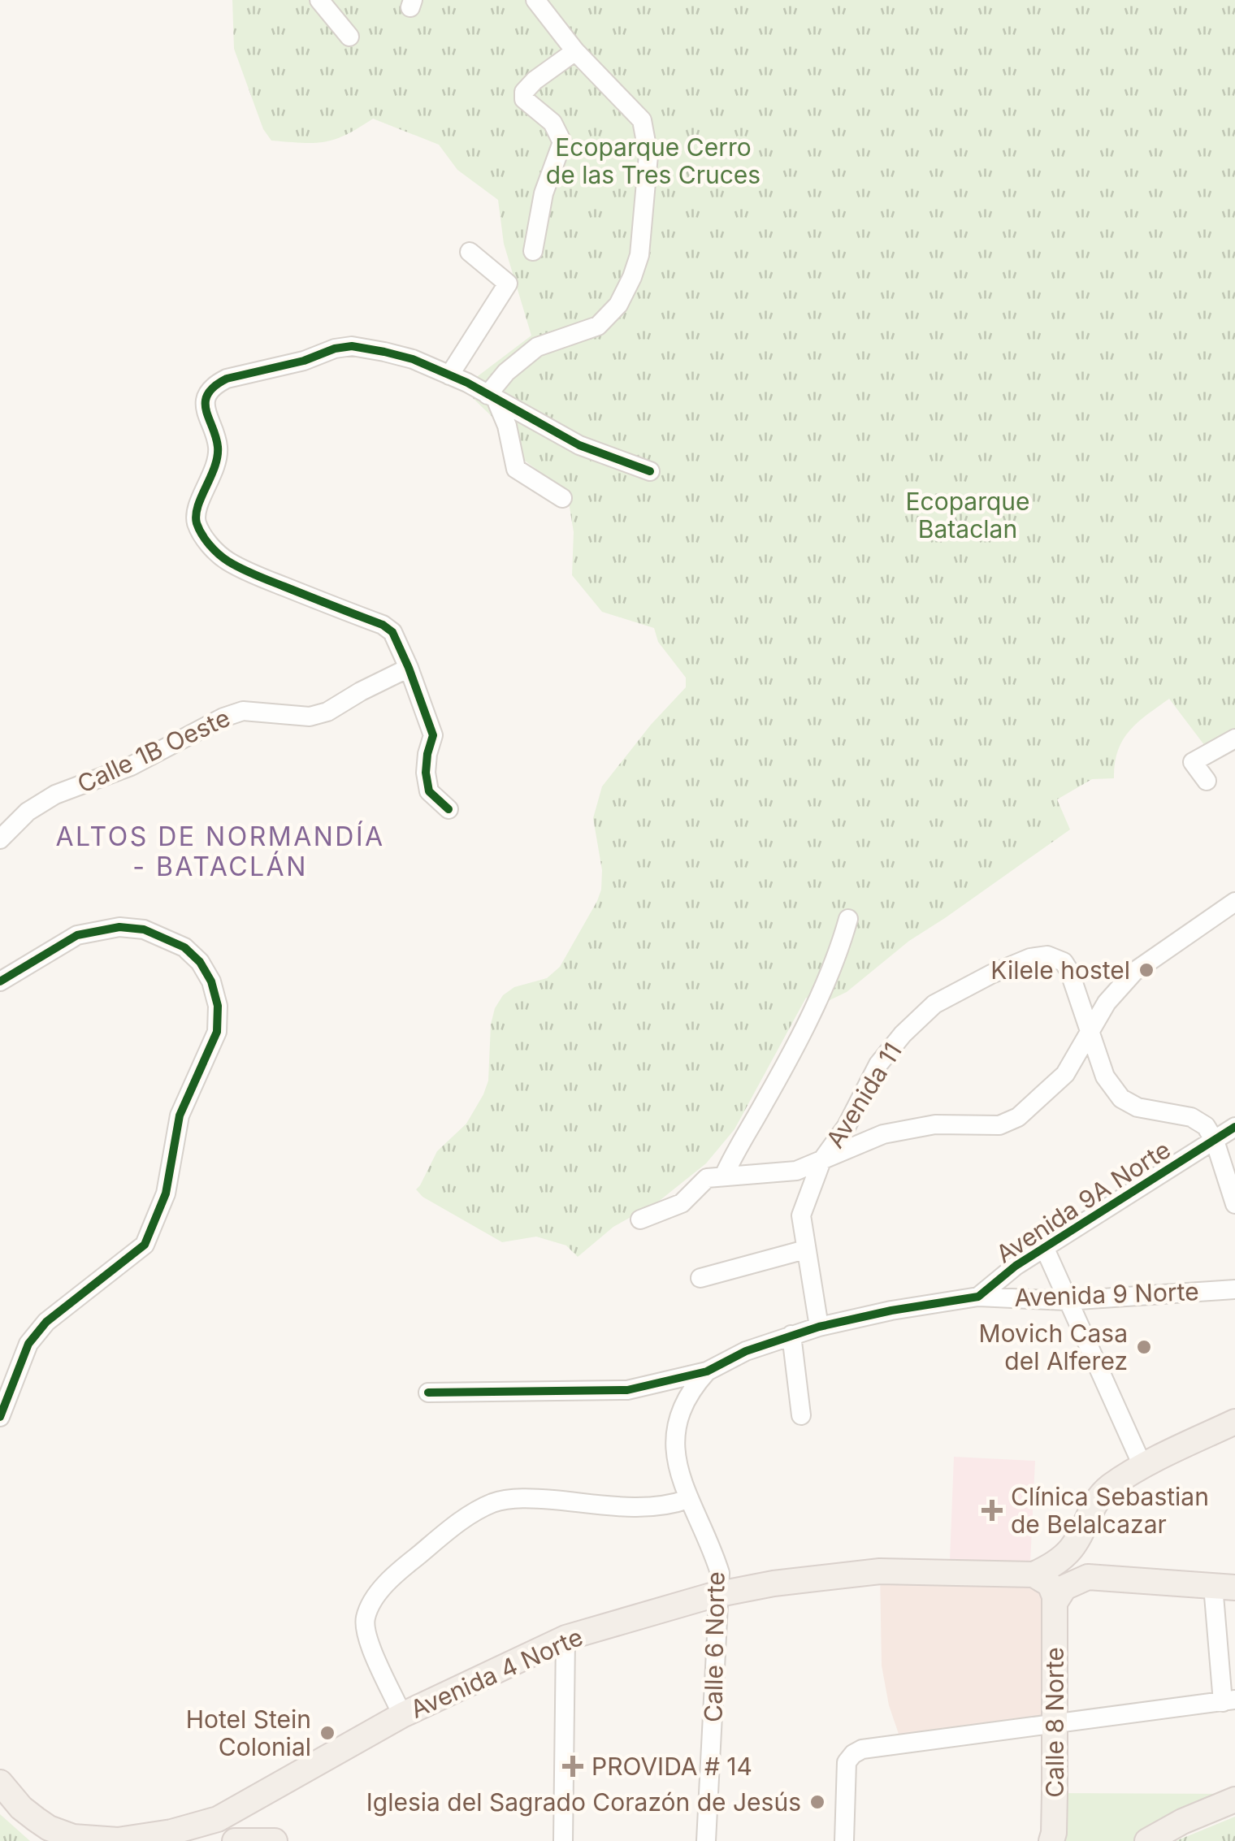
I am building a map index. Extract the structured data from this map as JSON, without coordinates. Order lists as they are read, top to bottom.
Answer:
{
  "streets": {
    "main road": ["Avenida 4 Norte", "Calle 8 Norte"],
    "street": [
      "Calle 1B Oeste",
      "Avenida 11",
      "Avenida 9A Norte",
      "Avenida 9 Norte",
      "Calle 6 Norte"
    ]
  },
  "crossings": [
    ["Avenida 9A Norte", "Avenida 9 Norte"],
    ["Calle 6 Norte", "Avenida 4 Norte"]
  ],
  "districts": ["ALTOS DE NORMANDÍA - BATACLÁN"],
  "parks": ["Ecoparque Cerro de las Tres Cruces", "Ecoparque Bataclan"],
  "places": {
    "other": [
      "Kilele hostel",
      "Movich Casa del Alferez",
      "Hotel Stein Colonial",
      "Iglesia del Sagrado Corazón de Jesús"
    ],
    "health": ["Clínica Sebastian de Belalcazar", "PROVIDA # 14"]
  }
}
